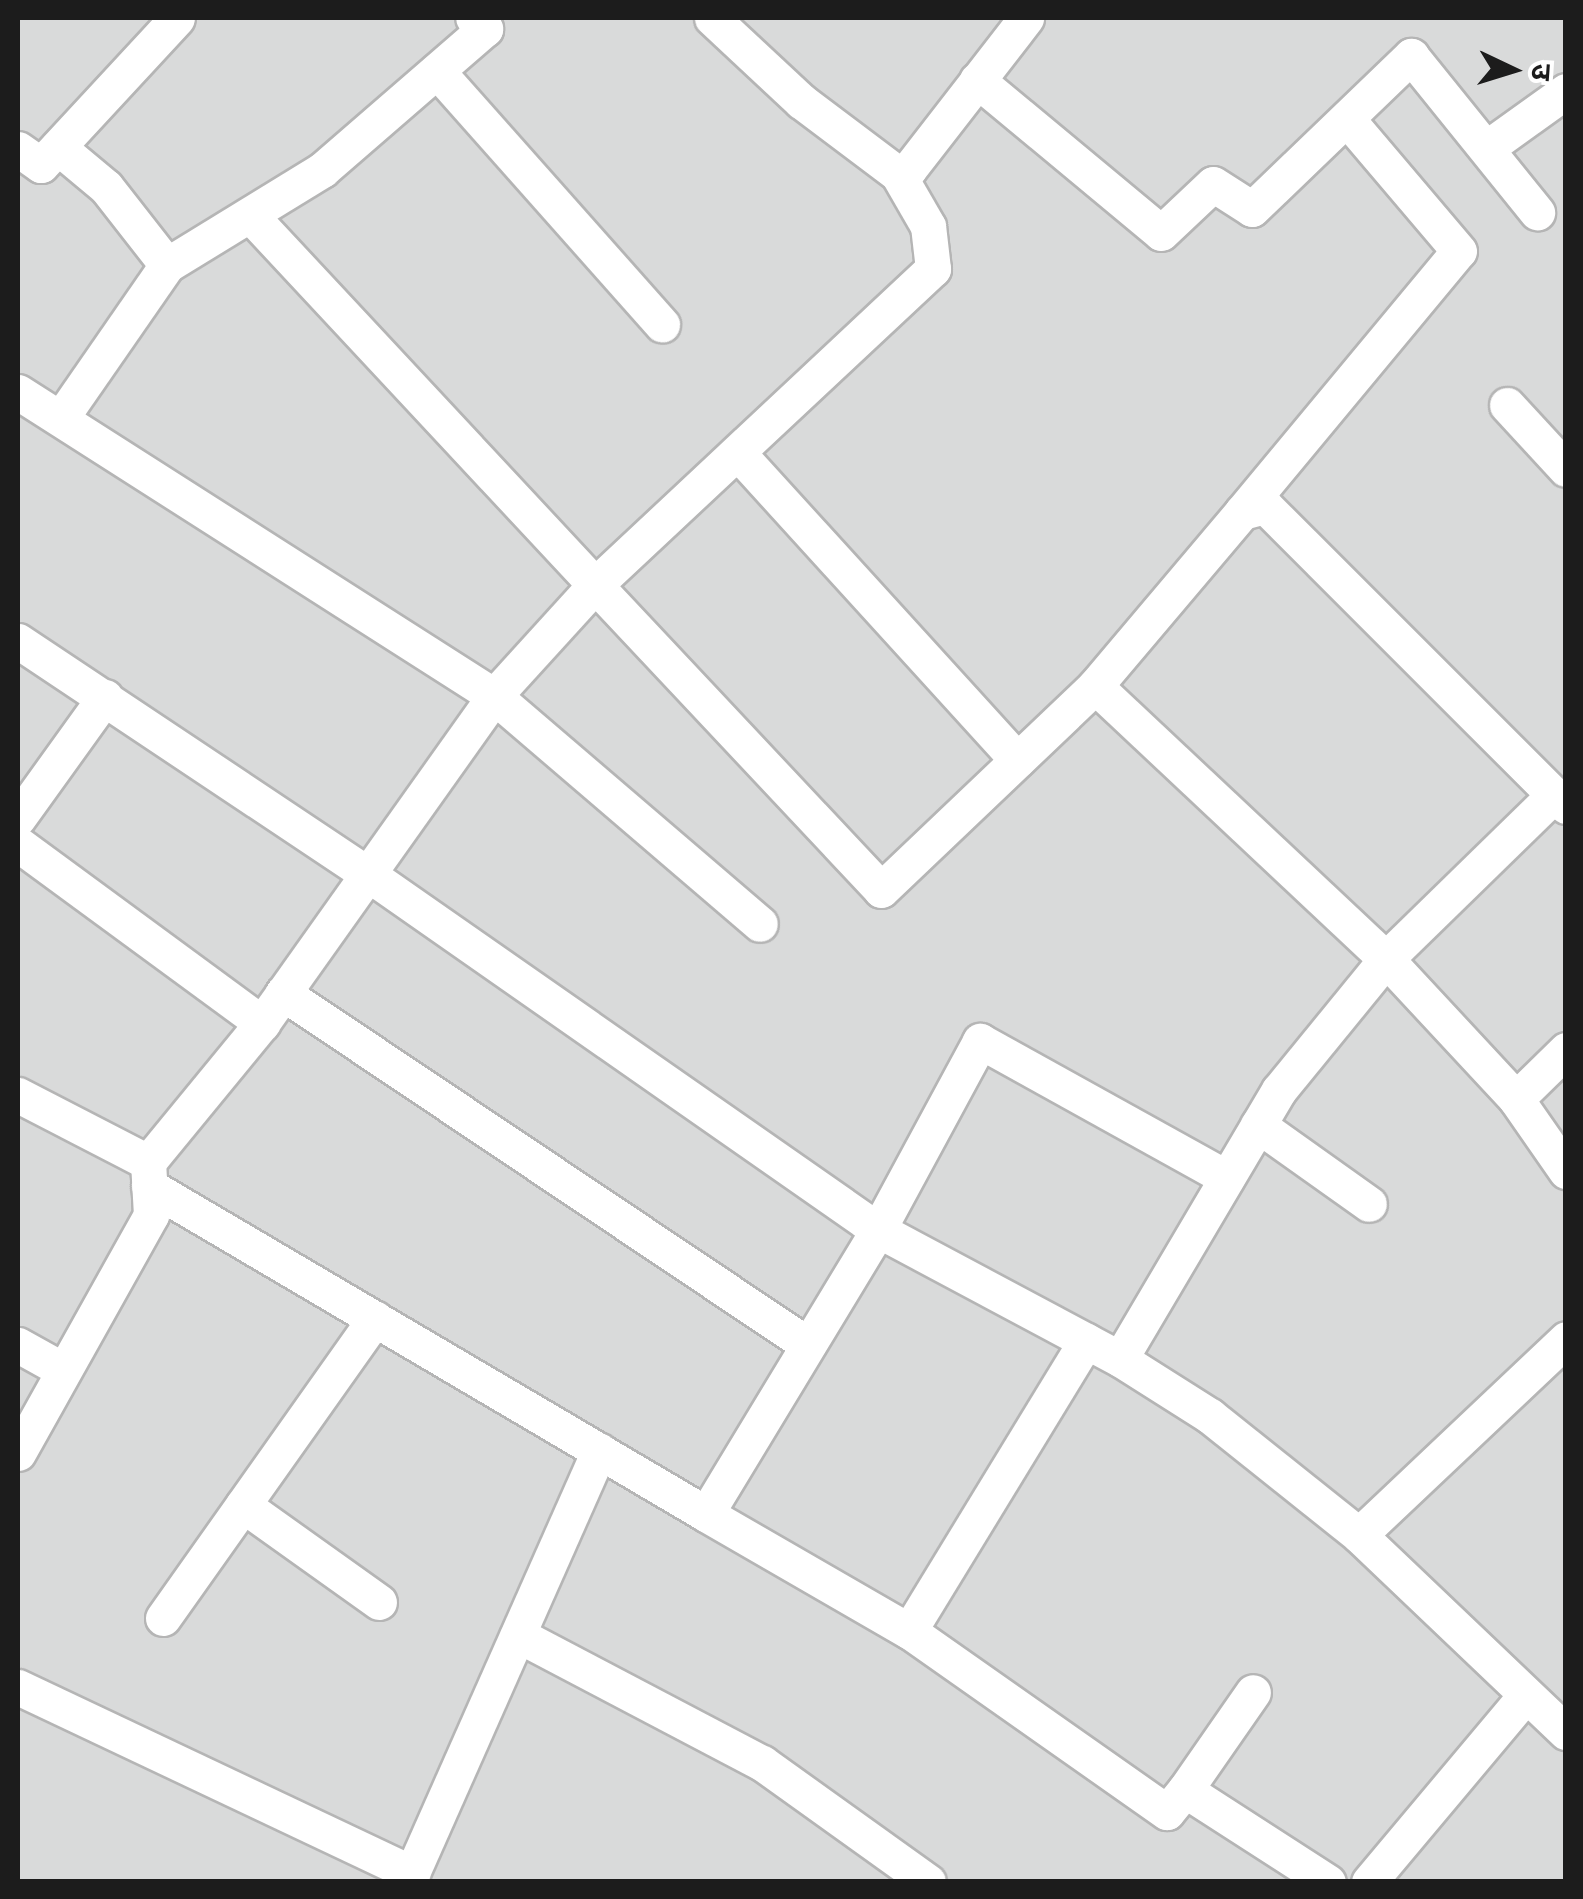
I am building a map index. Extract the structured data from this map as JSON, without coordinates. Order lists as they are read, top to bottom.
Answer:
{
  "north": "right"
}
